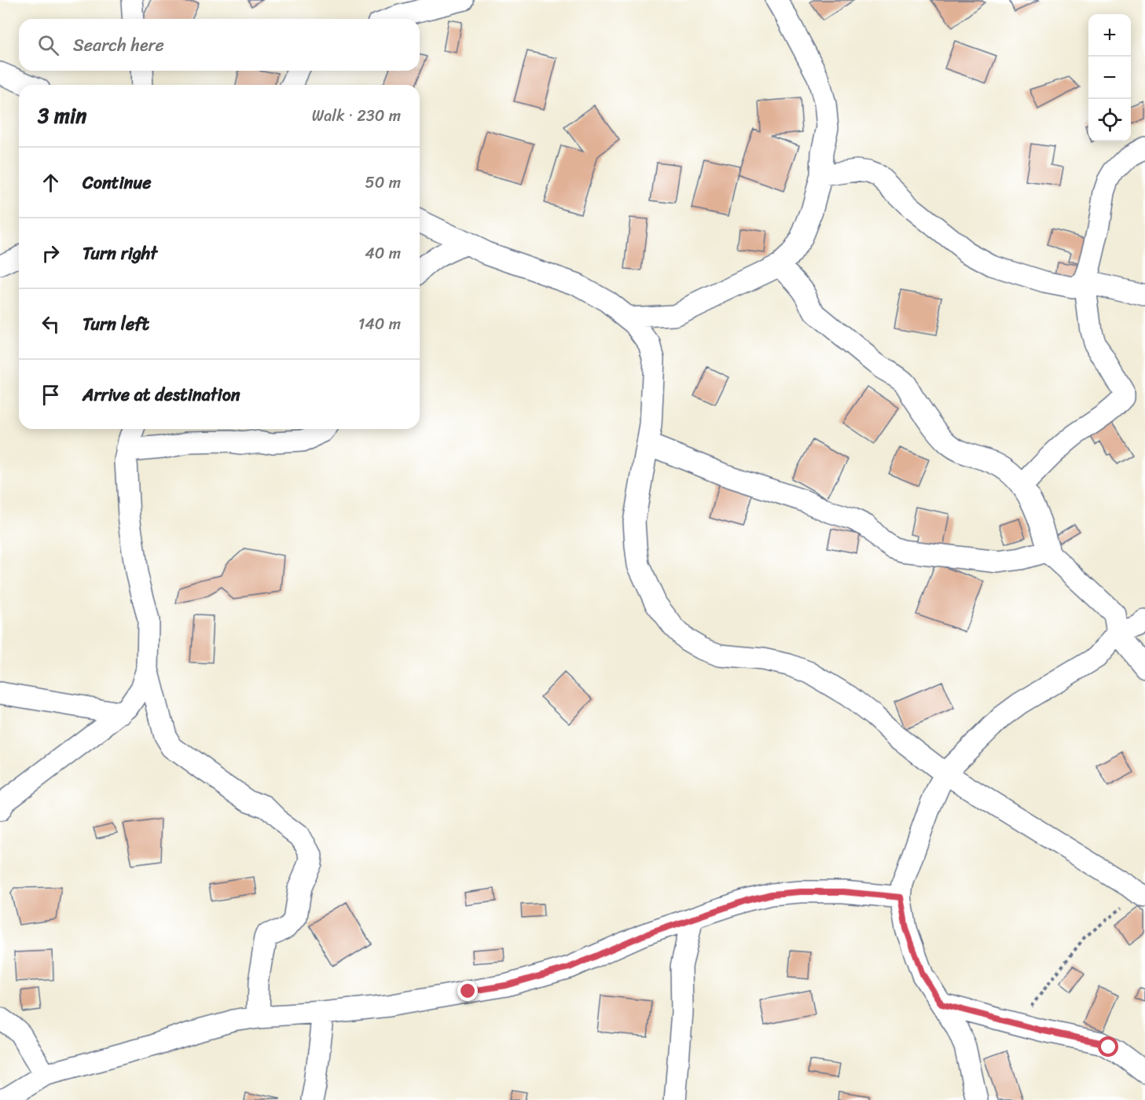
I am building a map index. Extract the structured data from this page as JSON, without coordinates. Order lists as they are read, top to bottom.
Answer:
{
  "page": {
    "map_buttons": ["+", "−"],
    "search": "Search here",
    "heading": ["3 min", "Walk · 230 m"],
    "list": [
      ["Continue", "50 m"],
      ["Turn right", "40 m"],
      ["Turn left", "140 m"],
      "Arrive at destination"
    ]
  }
}
